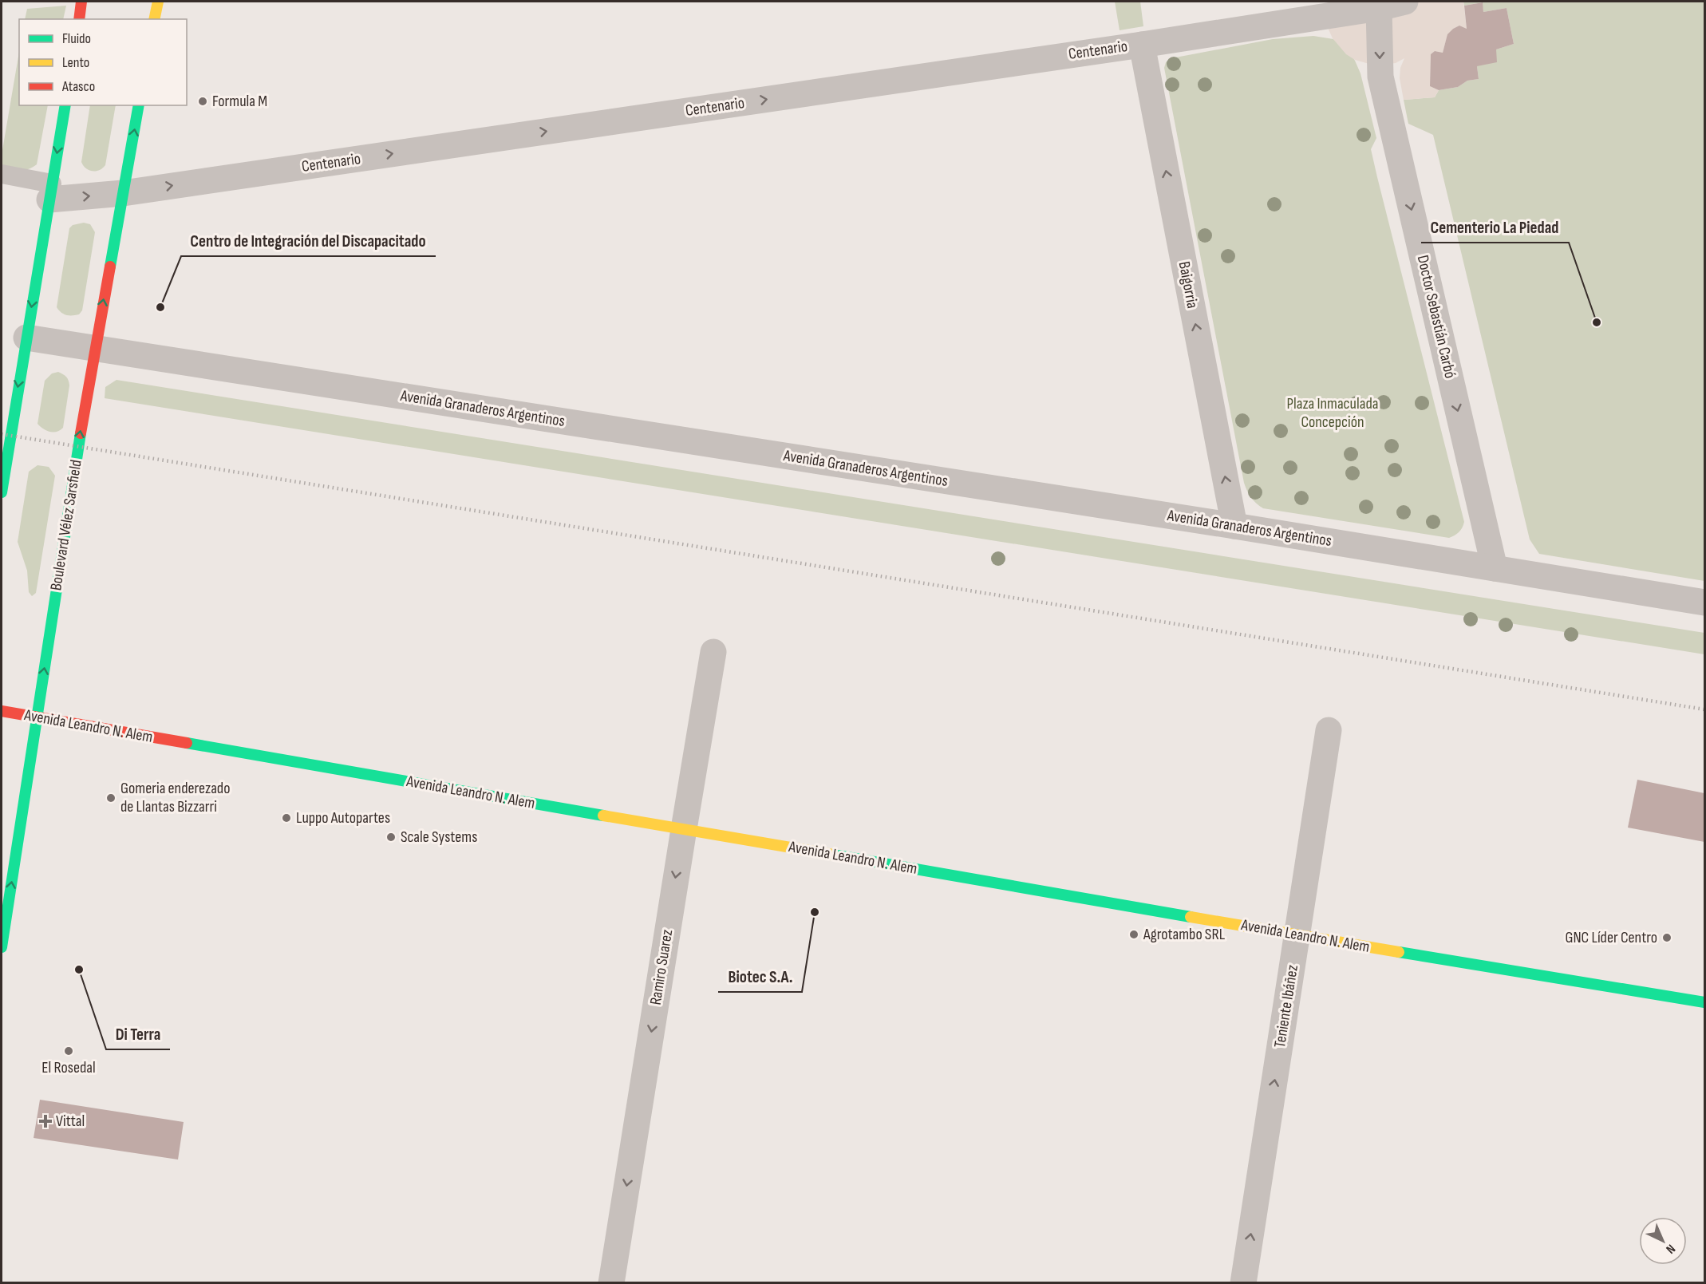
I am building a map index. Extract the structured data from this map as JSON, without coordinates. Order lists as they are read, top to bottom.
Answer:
{
  "streets": {
    "main road": ["Boulevard Vélez Sarsfield", "Avenida Leandro N. Alem"],
    "street": [
      "Centenario",
      "Baigorria",
      "Doctor Sebastián Carbó",
      "Avenida Granaderos Argentinos",
      "Ramiro Suarez",
      "Teniente Ibáñez"
    ]
  },
  "crossings": [
    ["Centenario", "Baigorria"],
    ["Centenario", "Doctor Sebastián Carbó"],
    ["Centenario", "Boulevard Vélez Sarsfield"],
    ["Baigorria", "Avenida Granaderos Argentinos"],
    ["Doctor Sebastián Carbó", "Avenida Granaderos Argentinos"],
    ["Avenida Granaderos Argentinos", "Boulevard Vélez Sarsfield"],
    ["Boulevard Vélez Sarsfield", "Avenida Leandro N. Alem"],
    ["Avenida Leandro N. Alem", "Ramiro Suarez"],
    ["Avenida Leandro N. Alem", "Teniente Ibáñez"]
  ],
  "one_way": [
    "Centenario",
    "Baigorria",
    "Doctor Sebastián Carbó",
    "Ramiro Suarez",
    "Teniente Ibáñez"
  ],
  "parks": ["Plaza Inmaculada Concepción"],
  "places": {
    "other": [
      "Formula M",
      "Centro de Integración del Discapacitado",
      "Cementerio La Piedad",
      "Gomeria enderezado de Llantas Bizzarri",
      "Luppo Autopartes",
      "Scale Systems",
      "Biotec S.A.",
      "Agrotambo SRL",
      "GNC Líder Centro",
      "Di Terra",
      "El Rosedal"
    ],
    "health": ["Vittal"]
  },
  "legend": ["Fluido", "Lento", "Atasco"],
  "north": "bottom right"
}
